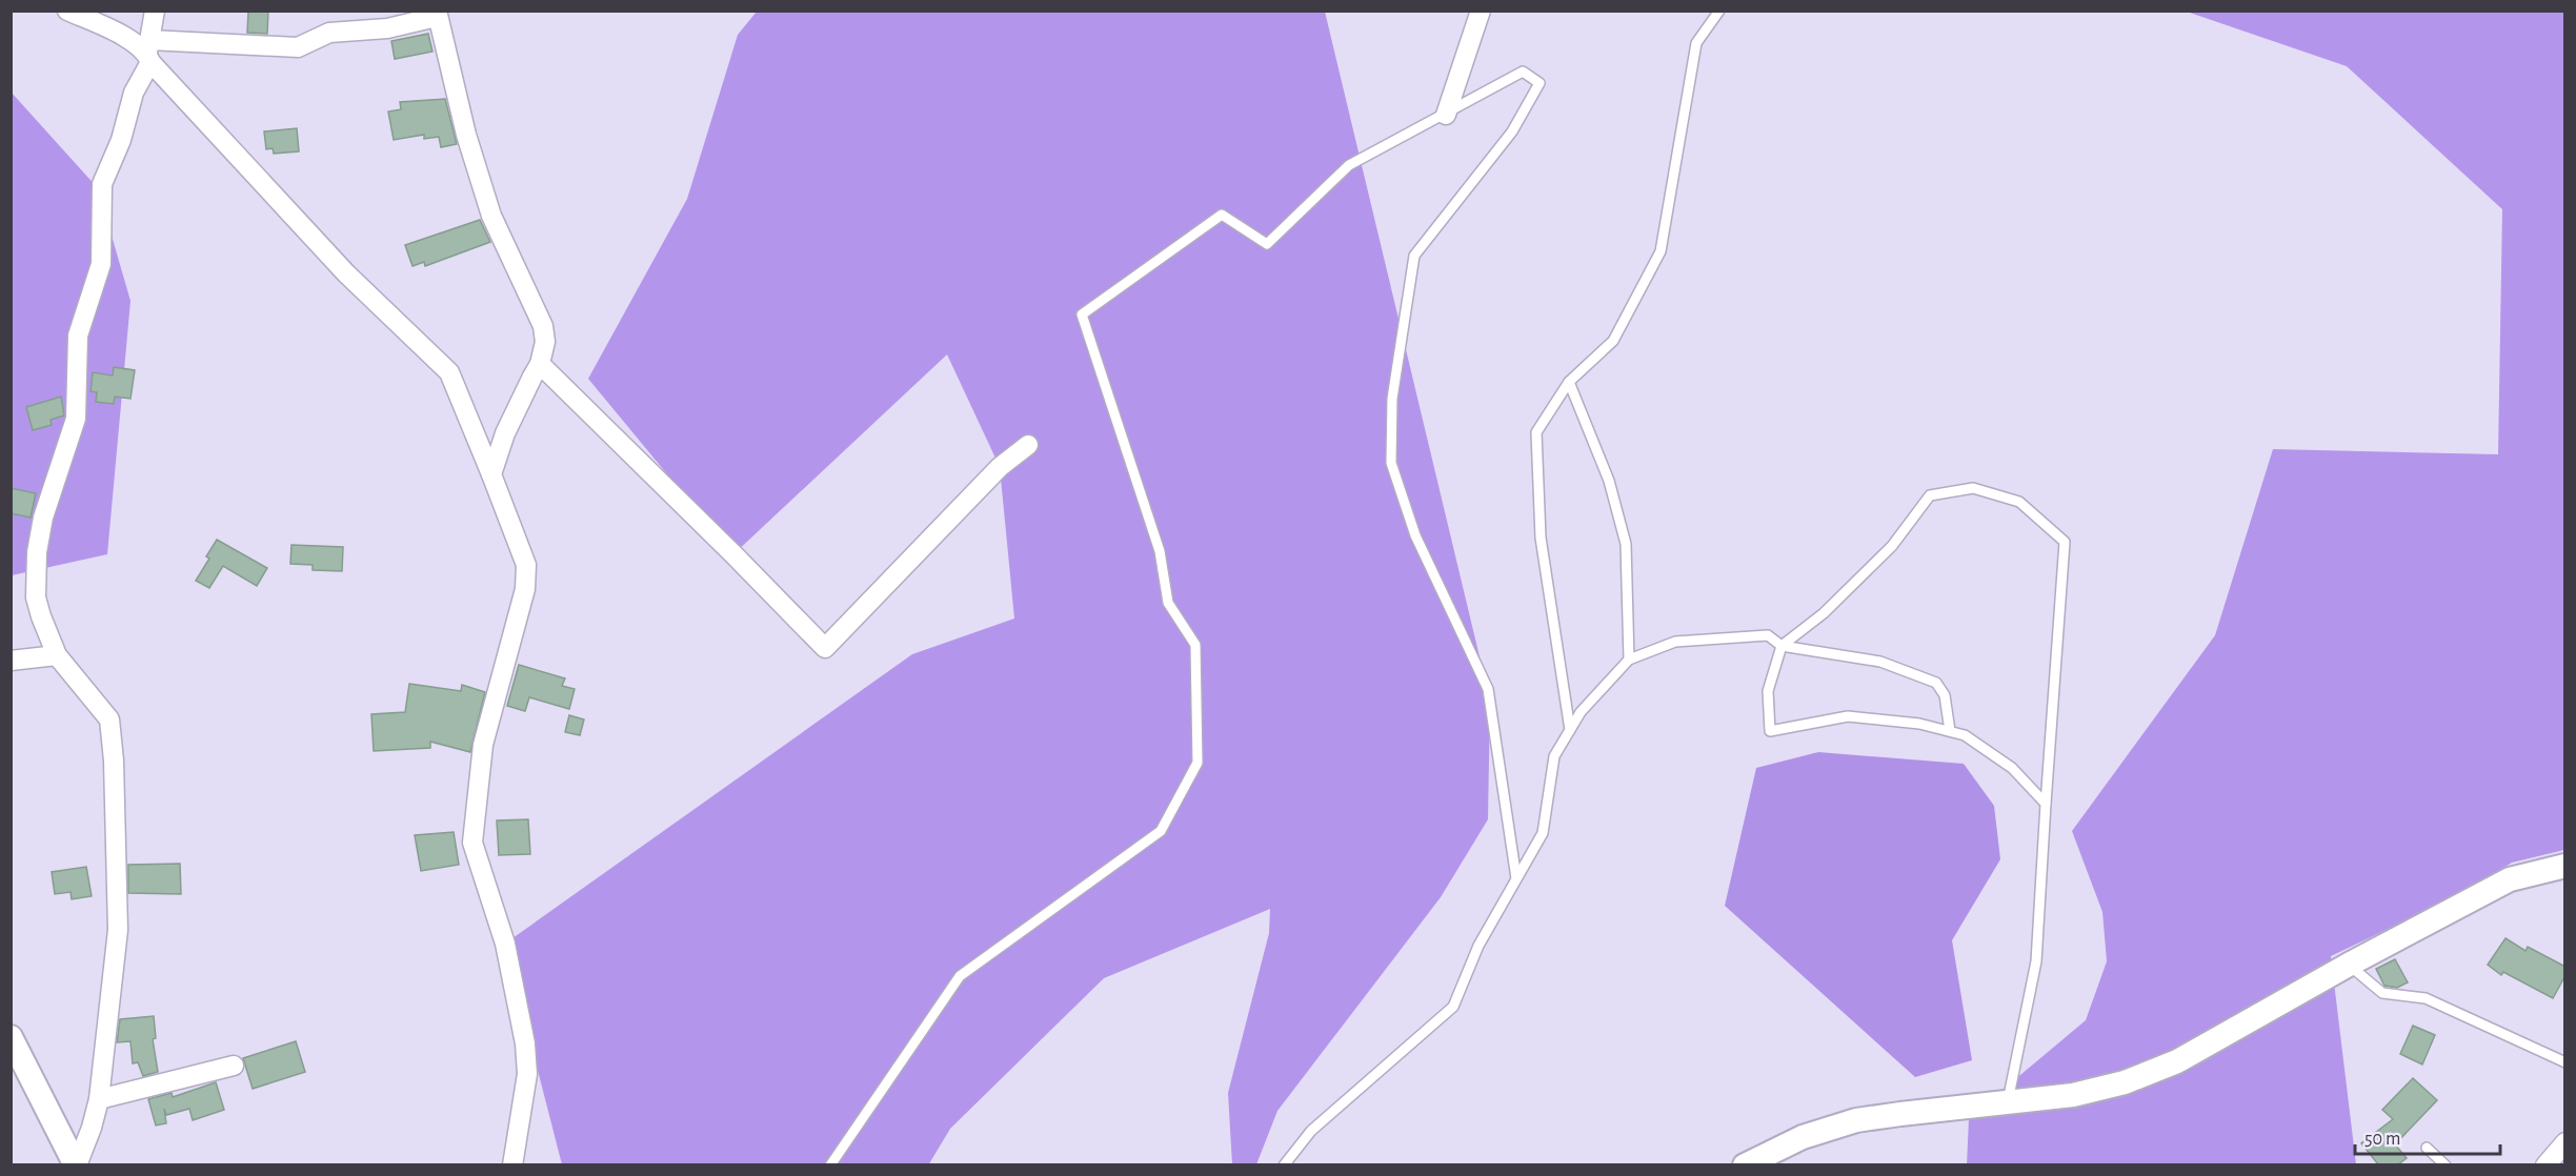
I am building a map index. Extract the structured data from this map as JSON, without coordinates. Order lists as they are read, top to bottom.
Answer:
{
  "scale_bar": "50 m"
}
